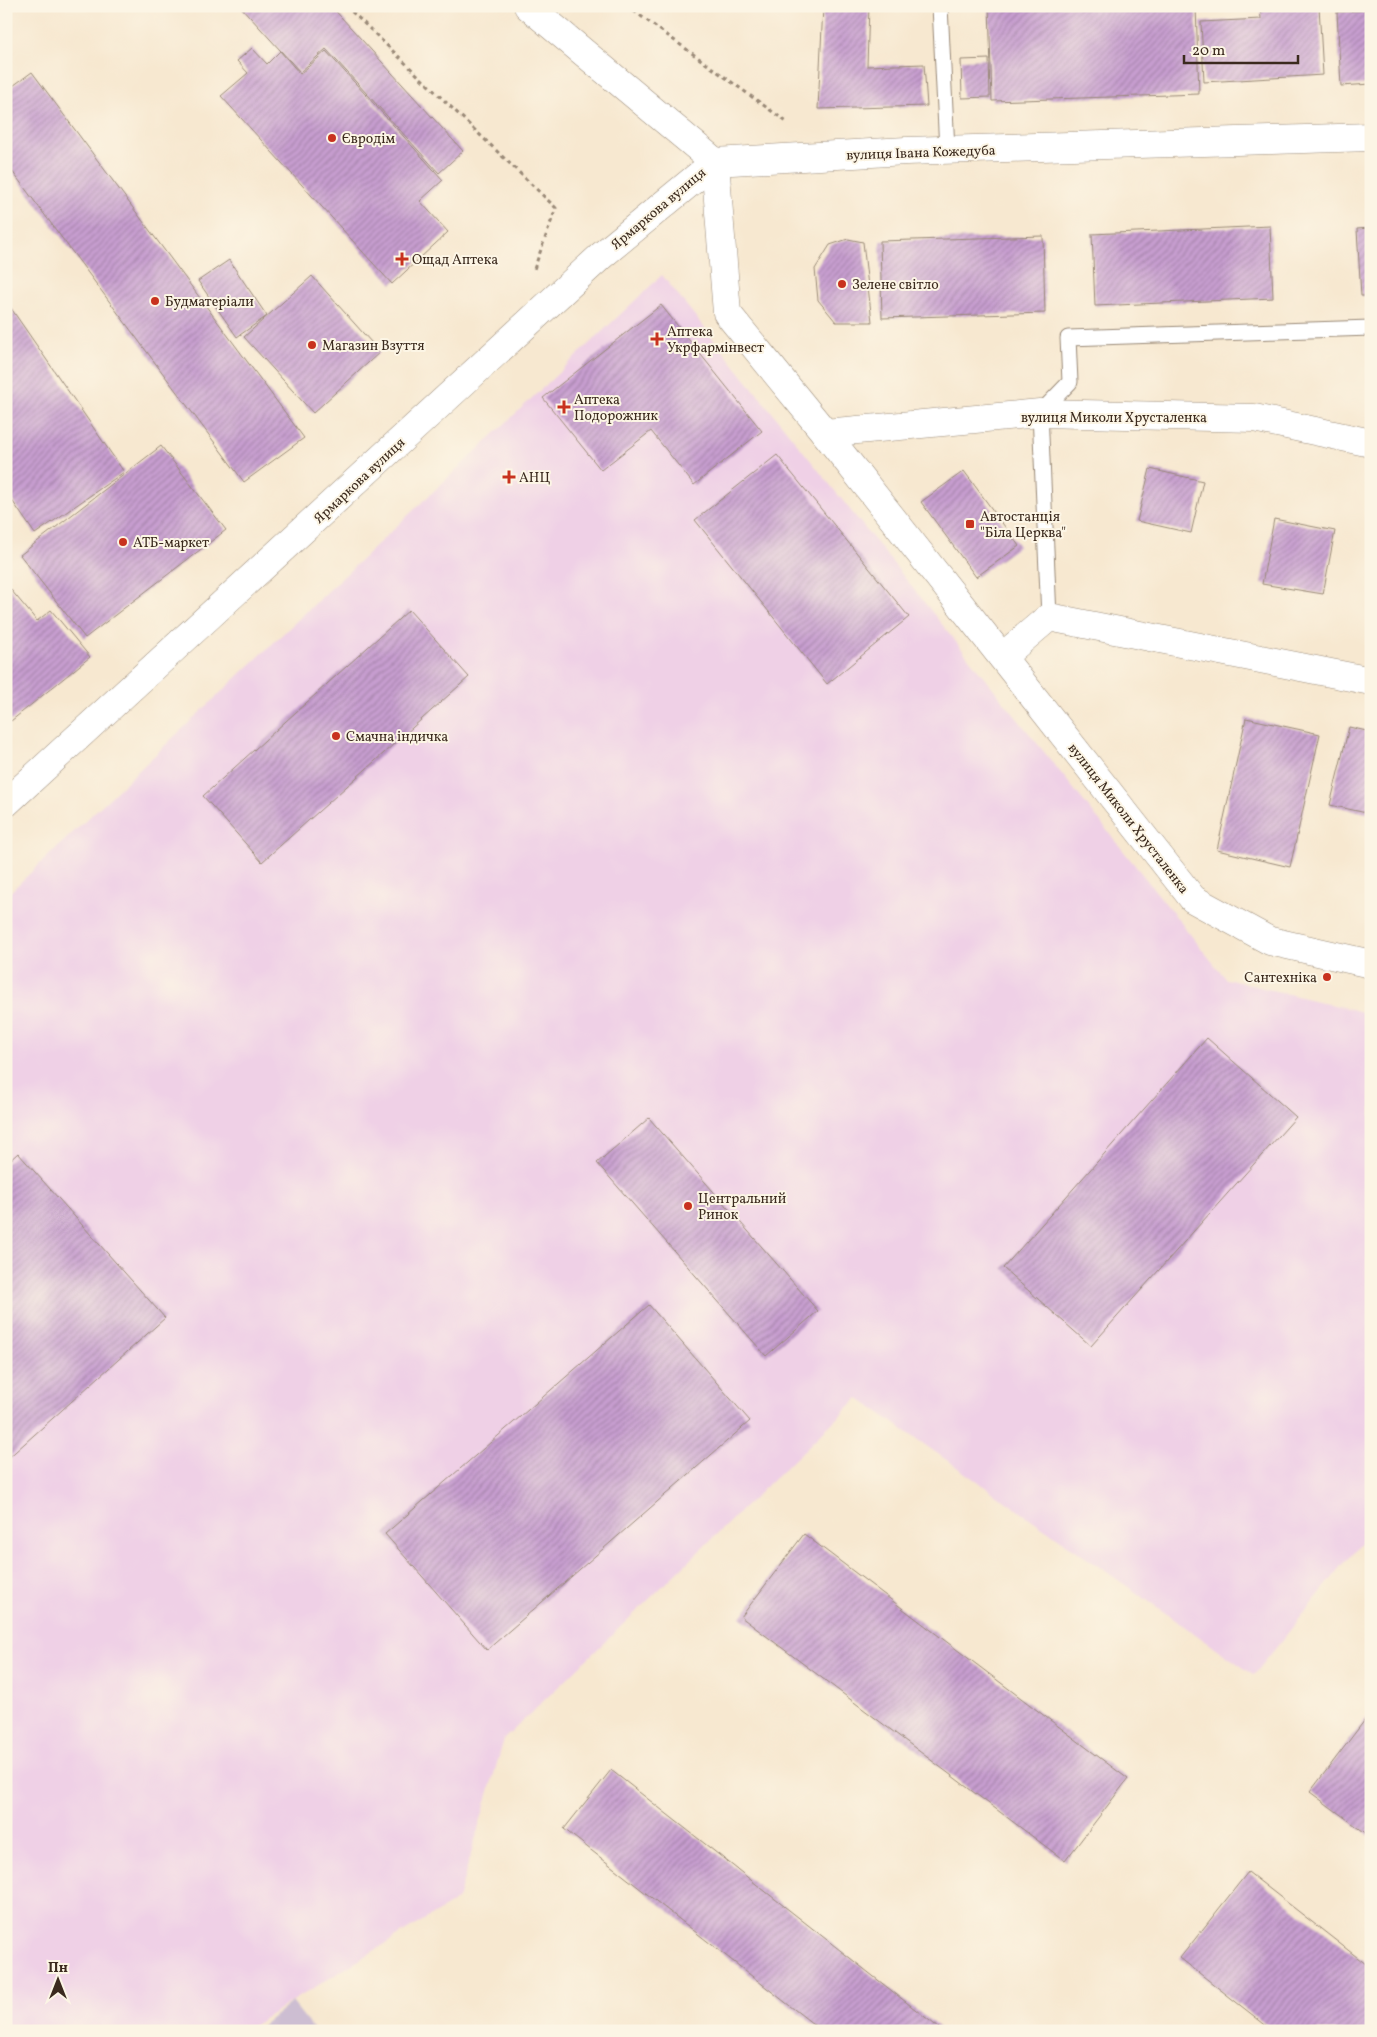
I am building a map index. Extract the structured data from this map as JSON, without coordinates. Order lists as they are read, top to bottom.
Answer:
{
  "streets": {
    "street": ["вулиця Івана Кожедуба", "Ярмаркова вулиця", "вулиця Миколи Хрусталенка"]
  },
  "crossings": [
    ["вулиця Івана Кожедуба", "Ярмаркова вулиця"],
    ["вулиця Івана Кожедуба", "вулиця Миколи Хрусталенка"],
    ["Ярмаркова вулиця", "вулиця Миколи Хрусталенка"]
  ],
  "places": {
    "other": [
      "Євродім",
      "Зелене світло",
      "Будматеріали",
      "Магазин Взуття",
      "АТБ-маркет",
      "Смачна індичка",
      "Сантехніка",
      "Центральний Ринок"
    ],
    "health": [
      "Ощад Аптека",
      "Аптека Укрфармінвест",
      "Аптека Подорожник",
      "АНЦ"
    ],
    "transit": ["Автостанція \"Біла Церква\""]
  },
  "scale_bar": "20 m",
  "north": "top"
}
